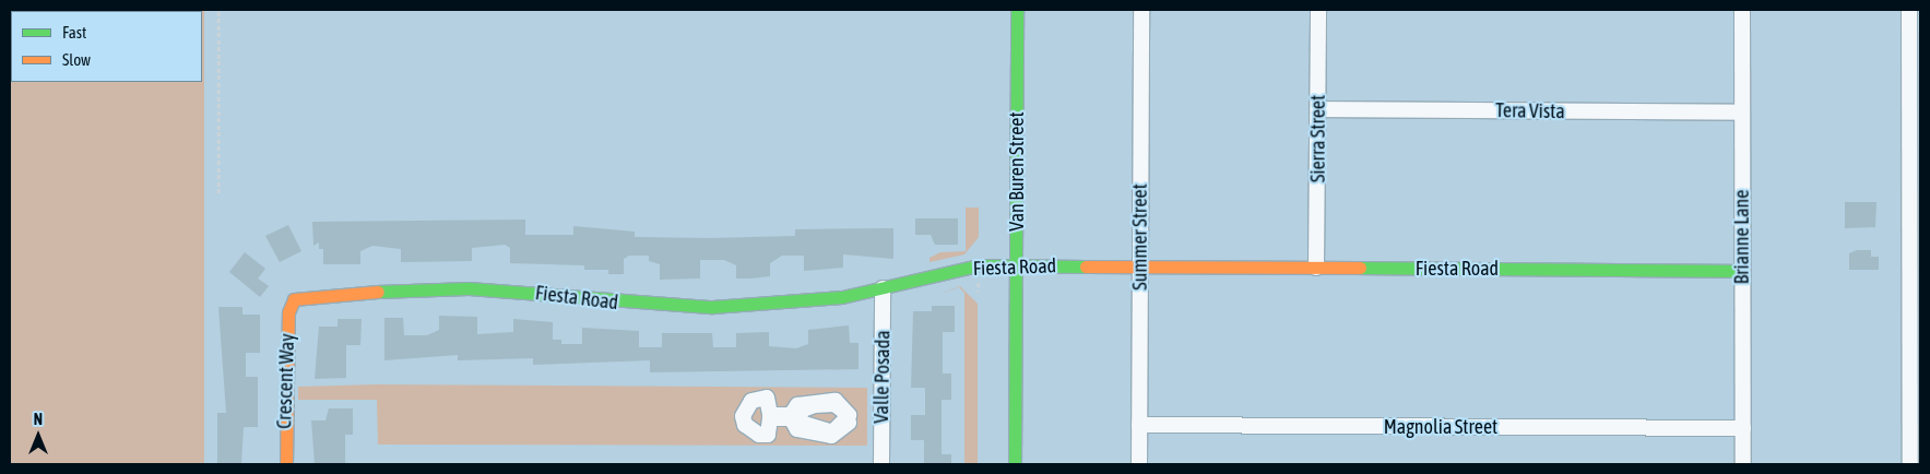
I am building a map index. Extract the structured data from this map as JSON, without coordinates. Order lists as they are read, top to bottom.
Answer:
{
  "streets": {
    "street": [
      "Tera Vista",
      "Sierra Street",
      "Van Buren Street",
      "Summer Street",
      "Brianne Lane",
      "Fiesta Road",
      "Valle Posada",
      "Crescent Way",
      "Magnolia Street"
    ]
  },
  "crossings": [
    ["Tera Vista", "Sierra Street"],
    ["Tera Vista", "Brianne Lane"],
    ["Sierra Street", "Fiesta Road"],
    ["Van Buren Street", "Fiesta Road"],
    ["Summer Street", "Fiesta Road"],
    ["Summer Street", "Magnolia Street"],
    ["Brianne Lane", "Fiesta Road"],
    ["Brianne Lane", "Magnolia Street"],
    ["Fiesta Road", "Valle Posada"],
    ["Fiesta Road", "Crescent Way"]
  ],
  "legend": ["Fast", "Slow"],
  "north": "top"
}
